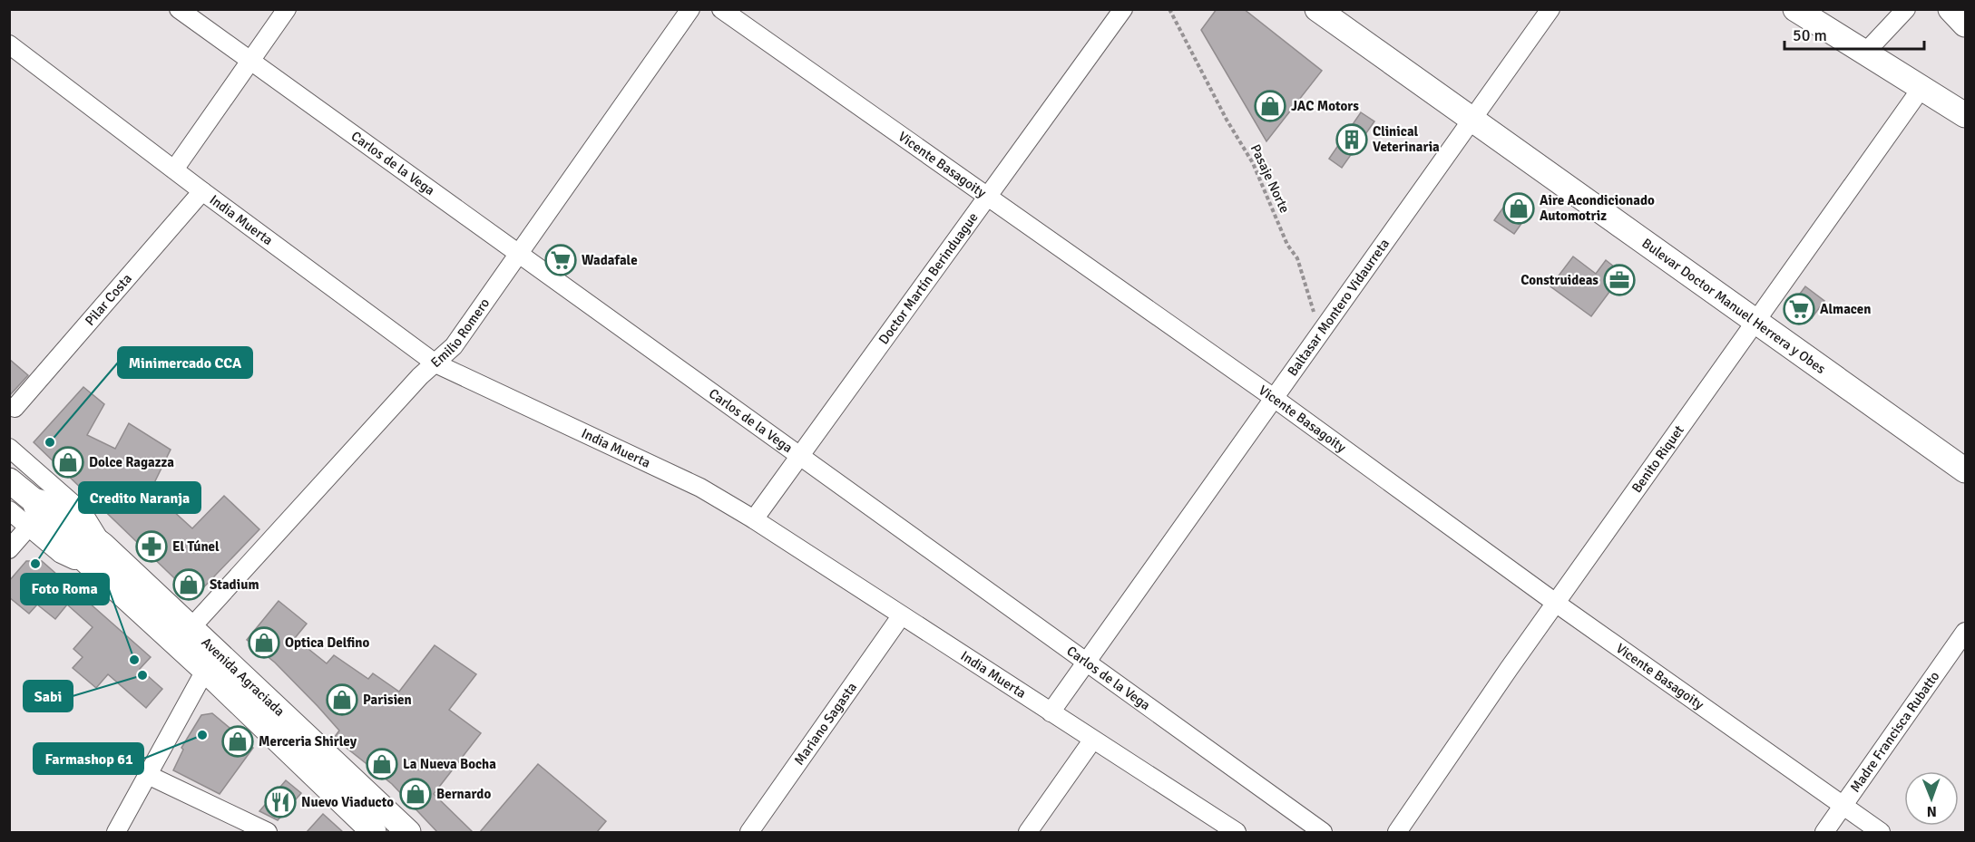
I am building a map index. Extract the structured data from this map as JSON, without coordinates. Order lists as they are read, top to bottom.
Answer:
{
  "streets": {
    "street": [
      "Carlos de la Vega",
      "Vicente Basagoity",
      "India Muerta",
      "Doctor Martín Berinduague",
      "Pilar Costa",
      "Bulevar Doctor Manuel Herrera y Obes",
      "Baltasar Montero Vidaurreta",
      "Emilio Romero",
      "Benito Riquet",
      "Avenida Agraciada",
      "Mariano Sagasta",
      "Madre Francisca Rubatto"
    ],
    "path": ["Pasaje Norte"]
  },
  "crossings": [
    ["Carlos de la Vega", "Doctor Martín Berinduague"],
    ["Carlos de la Vega", "Baltasar Montero Vidaurreta"],
    ["Carlos de la Vega", "Emilio Romero"],
    ["Vicente Basagoity", "Doctor Martín Berinduague"],
    ["Vicente Basagoity", "Baltasar Montero Vidaurreta"],
    ["Vicente Basagoity", "Benito Riquet"],
    ["Vicente Basagoity", "Madre Francisca Rubatto"],
    ["Pasaje Norte", "Baltasar Montero Vidaurreta"],
    ["India Muerta", "Doctor Martín Berinduague"],
    ["India Muerta", "Pilar Costa"],
    ["India Muerta", "Baltasar Montero Vidaurreta"],
    ["India Muerta", "Emilio Romero"],
    ["India Muerta", "Mariano Sagasta"],
    ["Bulevar Doctor Manuel Herrera y Obes", "Baltasar Montero Vidaurreta"],
    ["Bulevar Doctor Manuel Herrera y Obes", "Benito Riquet"],
    ["Emilio Romero", "Avenida Agraciada"]
  ],
  "places": {
    "shop": [
      "JAC Motors",
      "Aire Acondicionado Automotriz",
      "Dolce Ragazza",
      "Stadium",
      "Optica Delfino",
      "Parisien",
      "Merceria Shirley",
      "La Nueva Bocha",
      "Bernardo"
    ],
    "building": ["Clinical Veterinaria"],
    "supermarket": ["Wadafale", "Almacen"],
    "office": ["Construideas"],
    "other": [
      "Minimercado CCA",
      "Credito Naranja",
      "Foto Roma",
      "Sabi",
      "Farmashop 61"
    ],
    "pharmacy": ["El Túnel"],
    "restaurant": ["Nuevo Viaducto"]
  },
  "scale_bar": "50 m",
  "north": "bottom"
}
